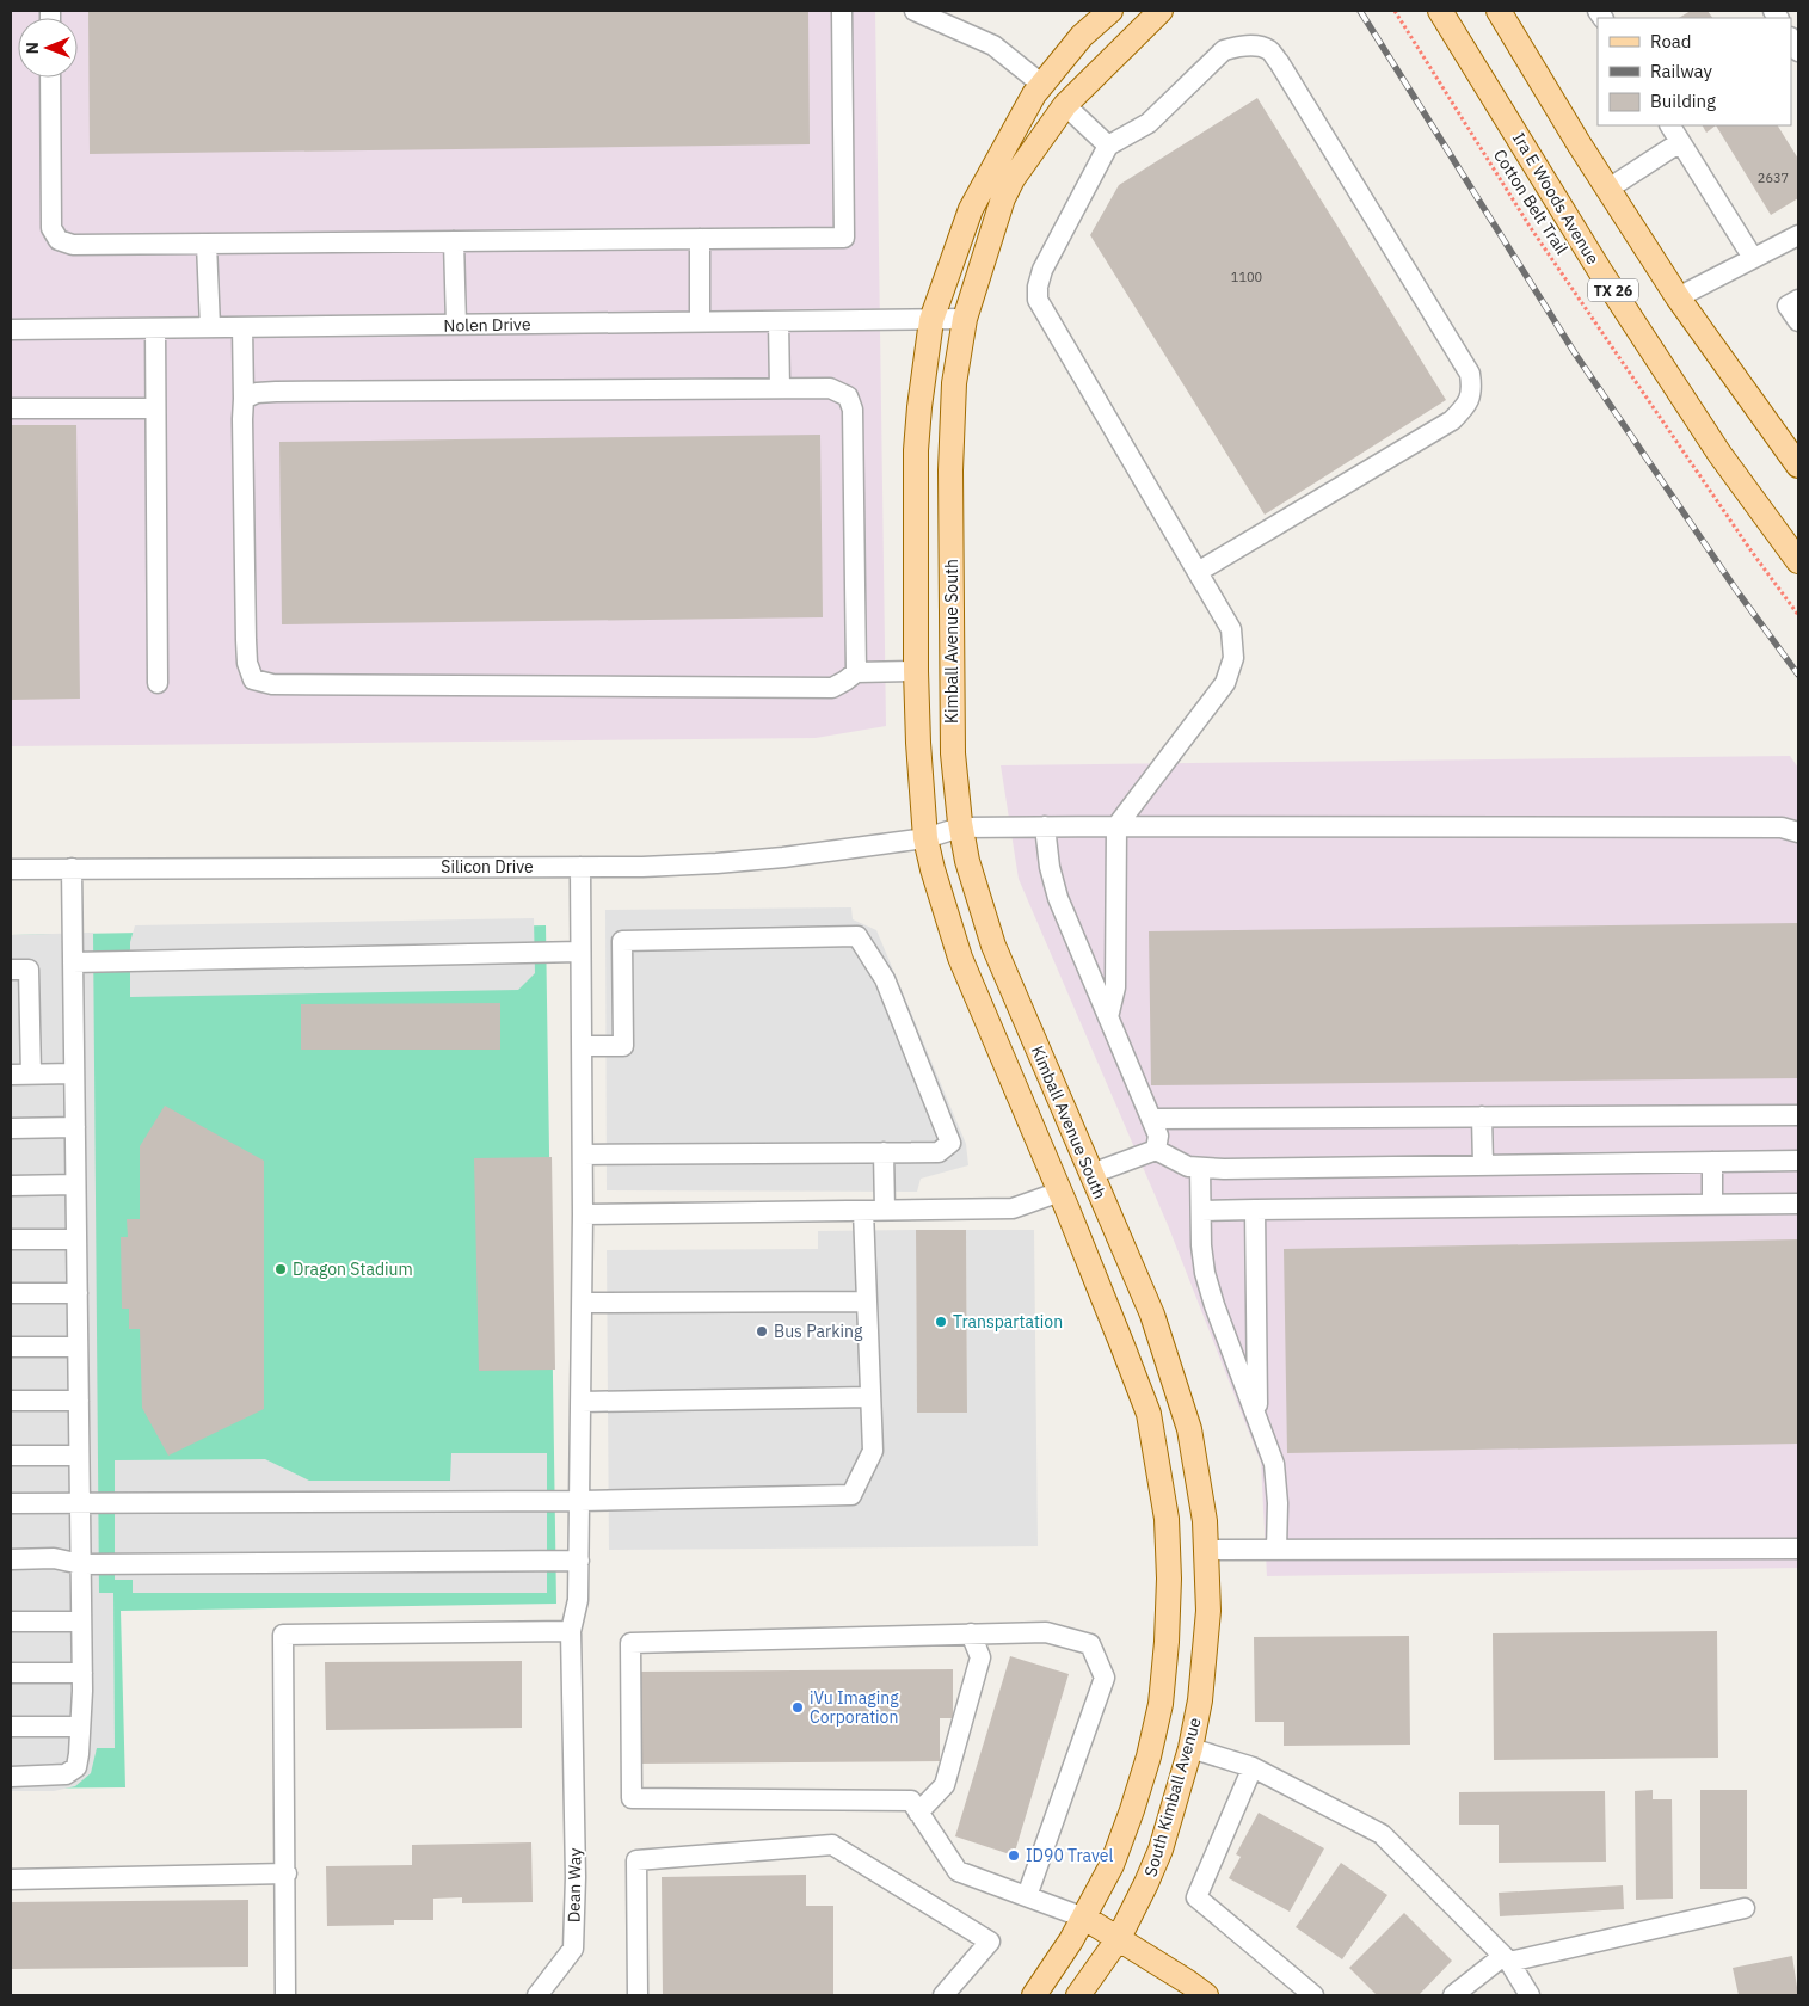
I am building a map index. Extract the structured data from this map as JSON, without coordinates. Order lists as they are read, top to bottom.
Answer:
{
  "streets": {
    "main road": [
      "Ira E Woods Avenue",
      "TX 26",
      "Kimball Avenue South",
      "South Kimball Avenue"
    ],
    "street": ["Nolen Drive", "Silicon Drive", "Dean Way"],
    "path": ["Cotton Belt Trail"]
  },
  "crossings": [
    ["Nolen Drive", "Kimball Avenue South"],
    ["Kimball Avenue South", "Silicon Drive"],
    ["Kimball Avenue South", "South Kimball Avenue"],
    ["Silicon Drive", "Dean Way"]
  ],
  "places": [
    "Dragon Stadium",
    "Transpartation",
    "Bus Parking",
    "iVu Imaging Corporation",
    "ID90 Travel"
  ],
  "house_numbers": ["2637", "1100"],
  "legend": ["Road", "Railway", "Building"],
  "north": "left"
}
